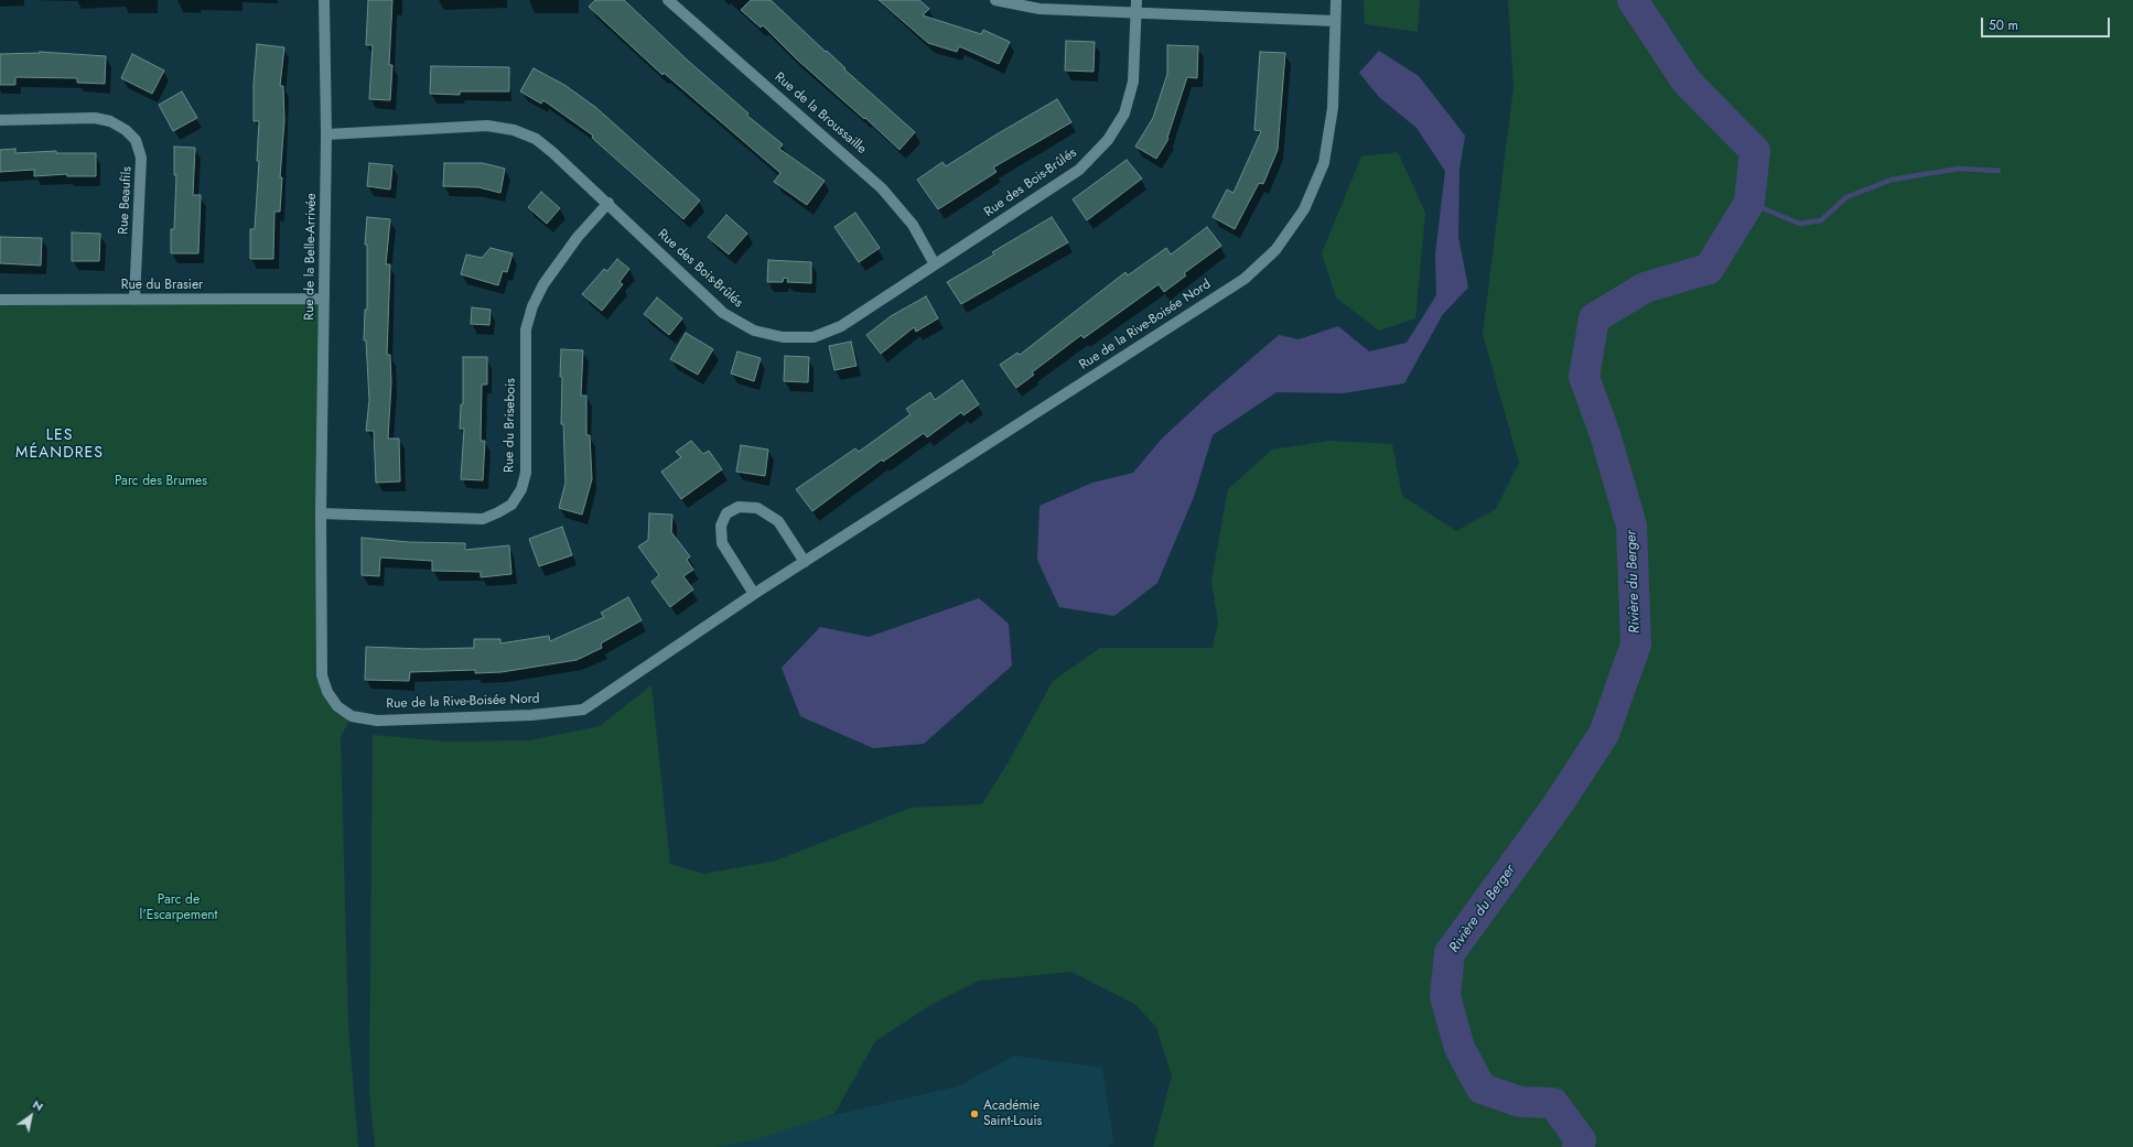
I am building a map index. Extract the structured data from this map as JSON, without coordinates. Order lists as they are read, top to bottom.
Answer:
{
  "streets": {
    "street": [
      "Rue de la Broussaille",
      "Rue des Bois-Brûlés",
      "Rue Beaufils",
      "Rue de la Belle-Arrivée",
      "Rue du Brasier",
      "Rue de la Rive-Boisée Nord",
      "Rue du Brisebois"
    ]
  },
  "crossings": [
    ["Rue de la Broussaille", "Rue des Bois-Brûlés"],
    ["Rue des Bois-Brûlés", "Rue de la Belle-Arrivée"],
    ["Rue des Bois-Brûlés", "Rue du Brisebois"],
    ["Rue Beaufils", "Rue du Brasier"],
    ["Rue de la Belle-Arrivée", "Rue du Brasier"],
    ["Rue de la Belle-Arrivée", "Rue de la Rive-Boisée Nord"],
    ["Rue de la Belle-Arrivée", "Rue du Brisebois"],
    ["Rue de la Rive-Boisée Nord", "Rue du Brisebois"]
  ],
  "districts": ["LES MÉANDRES"],
  "water": ["Rivière du Berger"],
  "parks": ["Parc des Brumes", "Parc de l'Escarpement"],
  "places": ["Académie Saint-Louis"],
  "scale_bar": "50 m",
  "north": "top right"
}
